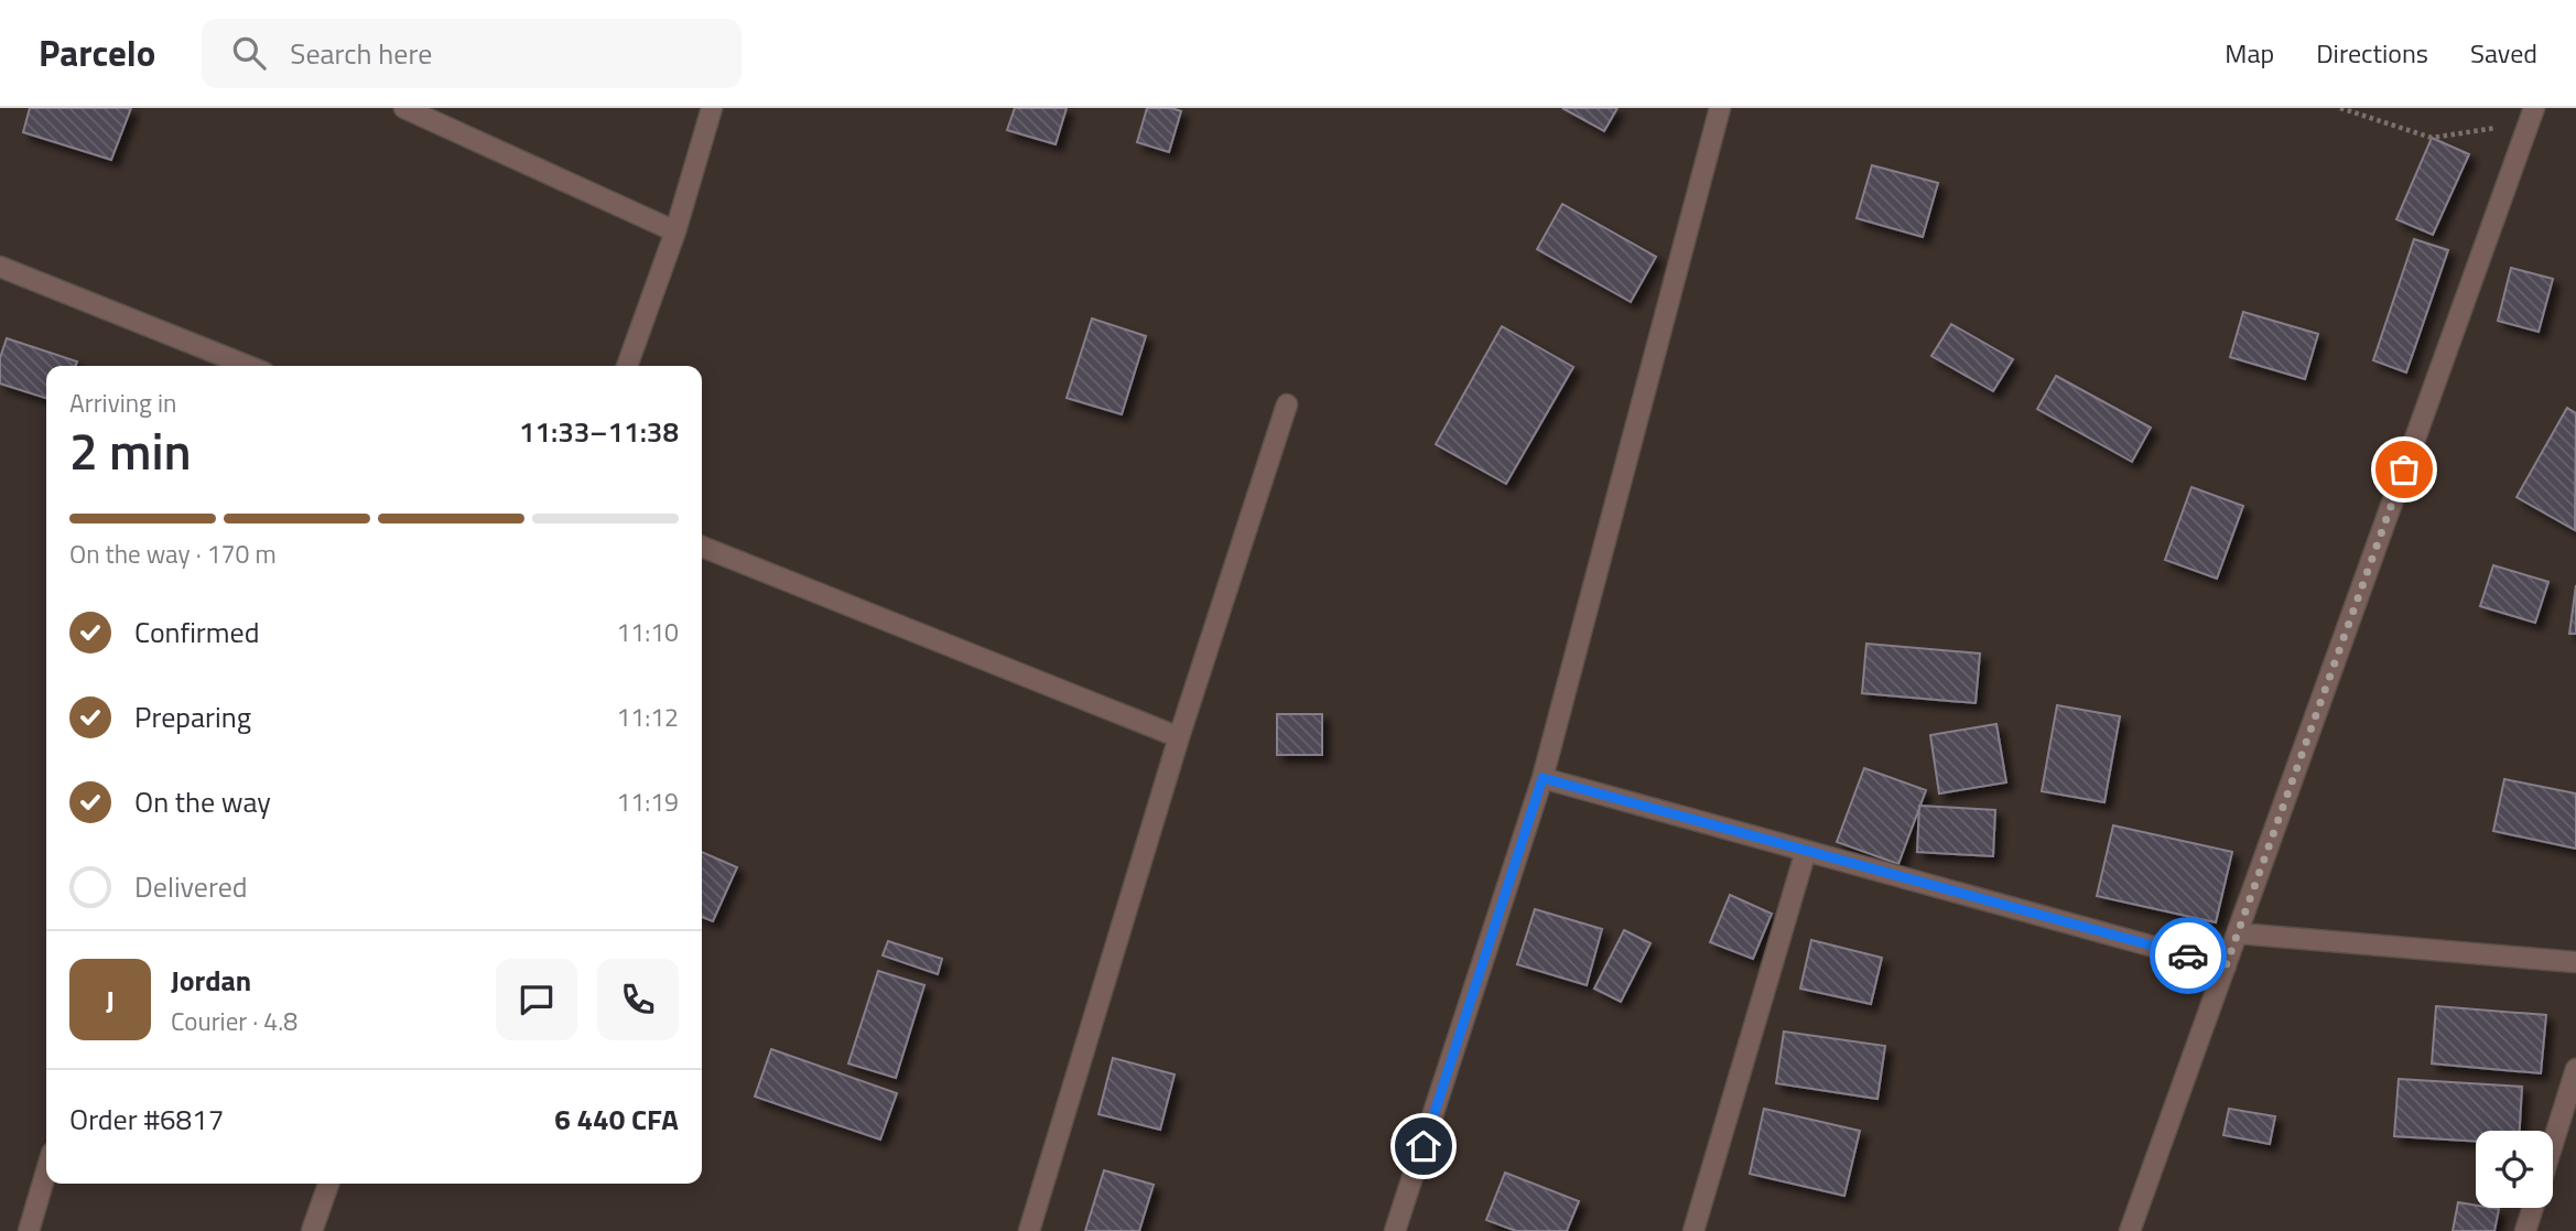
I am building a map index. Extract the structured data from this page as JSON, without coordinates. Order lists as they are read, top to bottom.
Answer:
{
  "page": {
    "header": "Parcelo",
    "search": "Search here",
    "nav": ["Map", "Directions", "Saved"],
    "heading": ["2 min", "Arriving in", "11:33–11:38"],
    "panel": [
      "Jordan",
      "Courier · 4.8",
      "Order #6817",
      "6 440 CFA"
    ],
    "bar": "On the way · 170 m",
    "list": [
      ["Confirmed", "11:10"],
      ["Preparing", "11:12"],
      ["On the way", "11:19"],
      "Delivered"
    ],
    "round": "J"
  }
}
